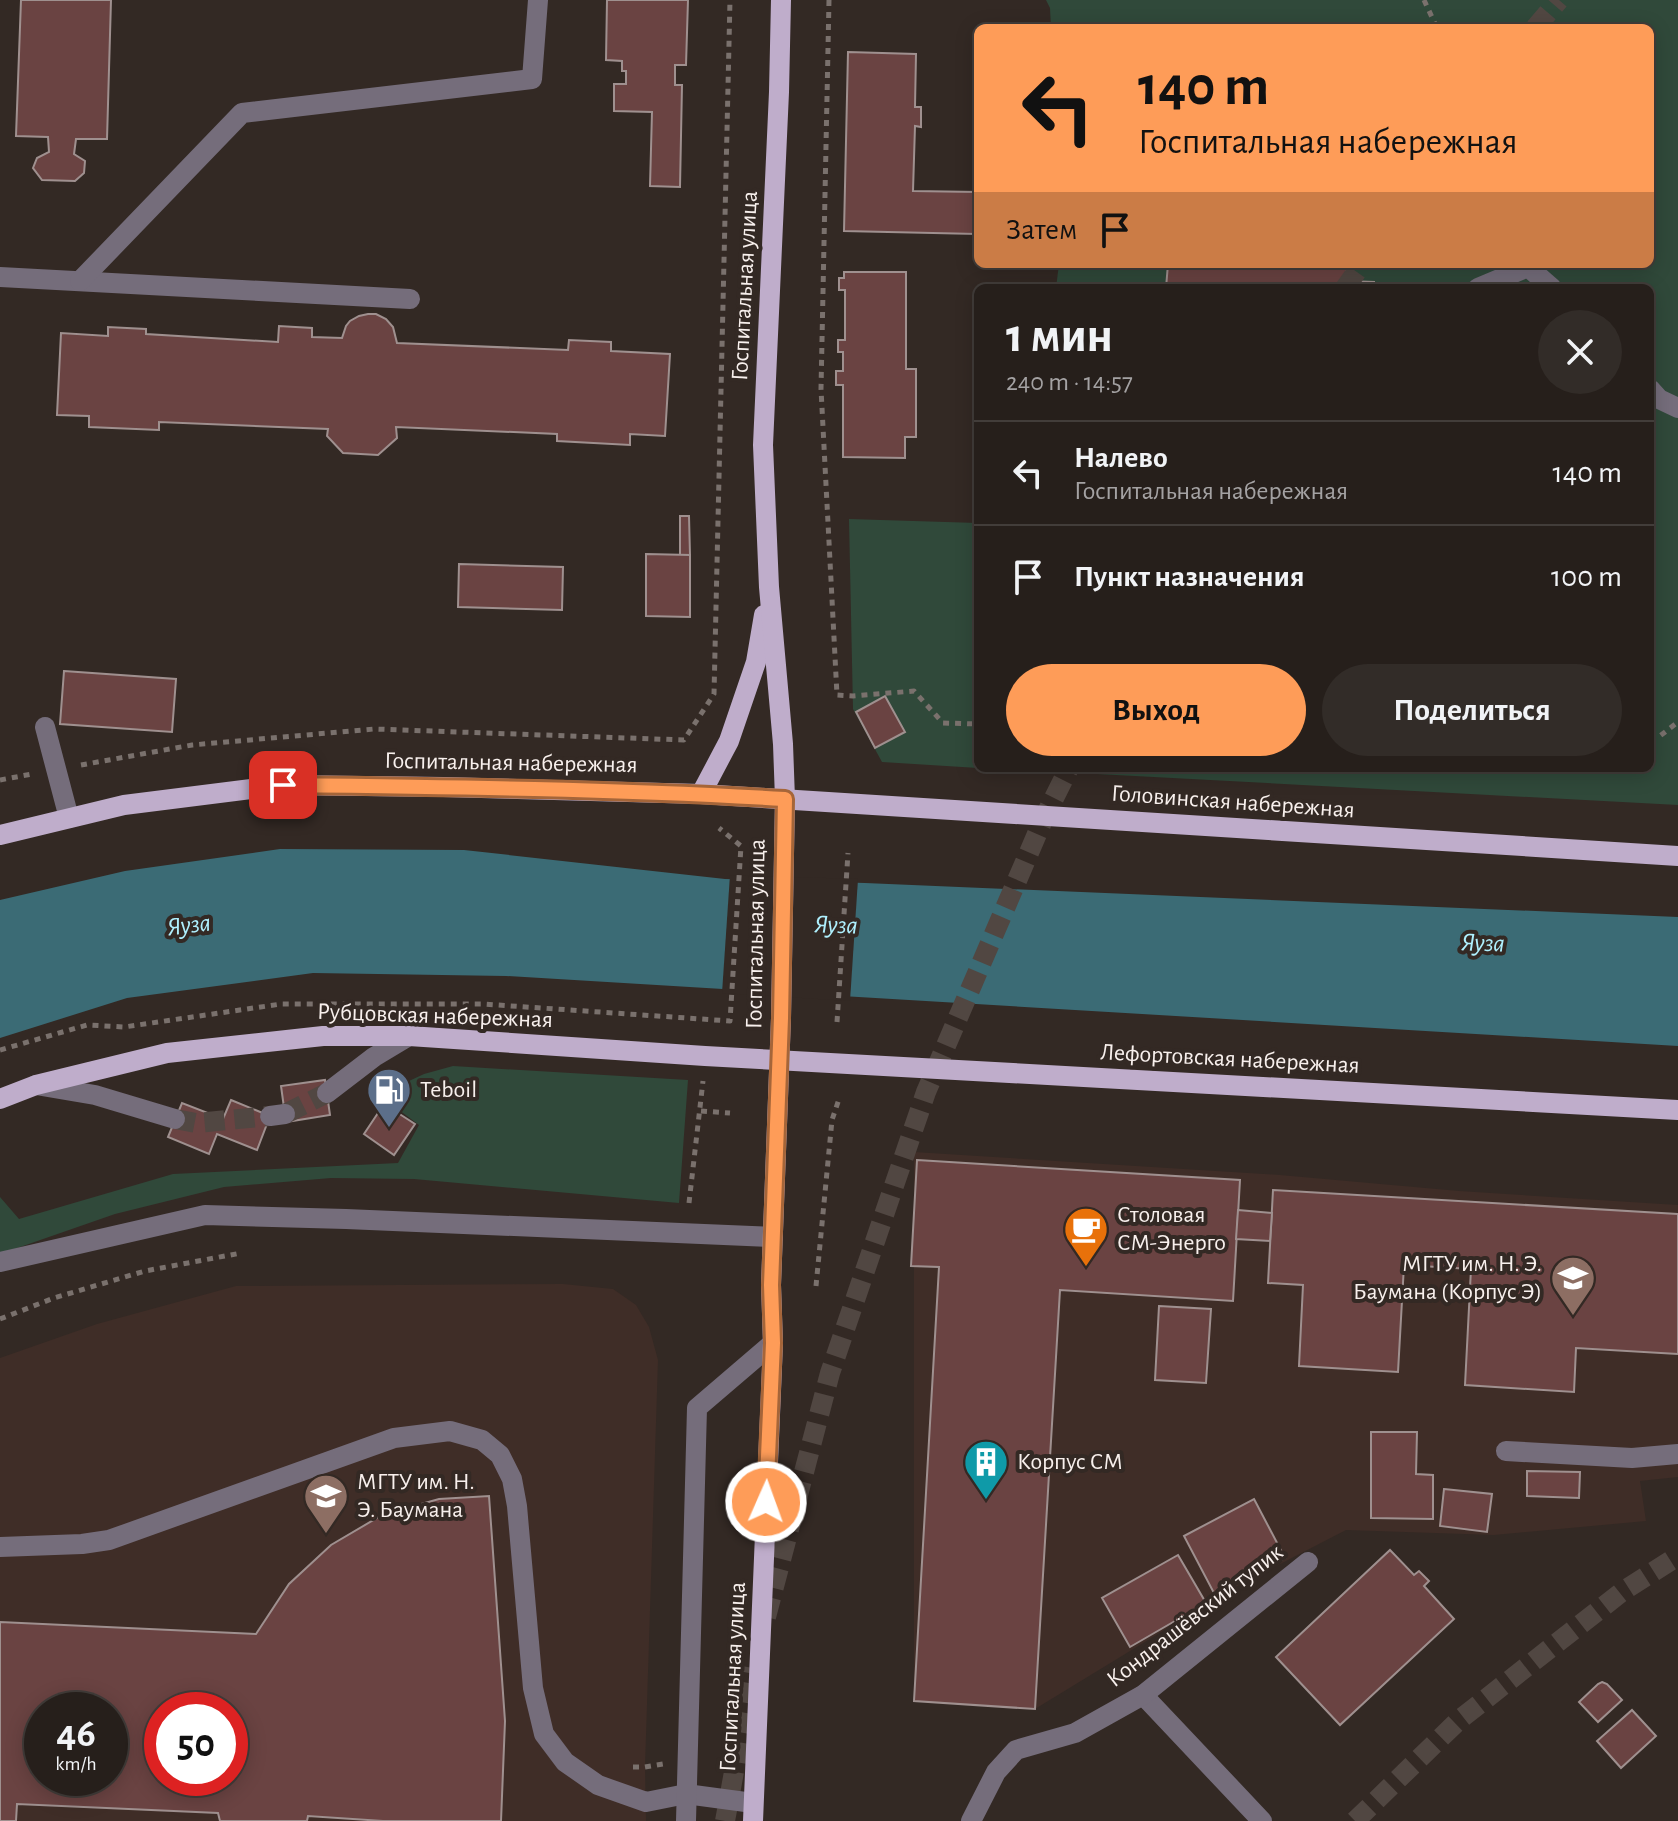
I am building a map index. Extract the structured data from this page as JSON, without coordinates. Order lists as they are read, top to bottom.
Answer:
{
  "streets": {
    "main road": [
      "Госпитальная улица",
      "Госпитальная набережная",
      "Головинская набережная",
      "Рубцовская набережная",
      "Лефортовская набережная"
    ],
    "street": ["Кондрашёвский тупик"]
  },
  "crossings": [
    ["Госпитальная улица", "Госпитальная набережная"],
    ["Госпитальная улица", "Головинская набережная"],
    ["Госпитальная улица", "Рубцовская набережная"],
    ["Госпитальная улица", "Лефортовская набережная"],
    ["Госпитальная набережная", "Головинская набережная"],
    ["Рубцовская набережная", "Лефортовская набережная"]
  ],
  "water": ["Яуза"],
  "places": {
    "fuel station": ["Teboil"],
    "cafe": ["Столовая СМ-Энерго"],
    "school or university": ["МГТУ им. Н. Э. Баумана (Корпус Э)", "МГТУ им. Н. Э. Баумана"],
    "building": ["Корпус СМ"]
  },
  "page": {
    "turn": ["140 m", "Госпитальная набережная"],
    "then": "Затем",
    "heading": ["1 мин", "240 m · 14:57"],
    "list": [
      {
        "name": "Налево",
        "note": "Госпитальная набережная",
        "value": "140 m"
      },
      {
        "name": "Пункт назначения",
        "value": "100 m"
      }
    ],
    "buttons": ["Выход", "Поделиться"],
    "speed": "46 km/h",
    "limit": "50"
  }
}
